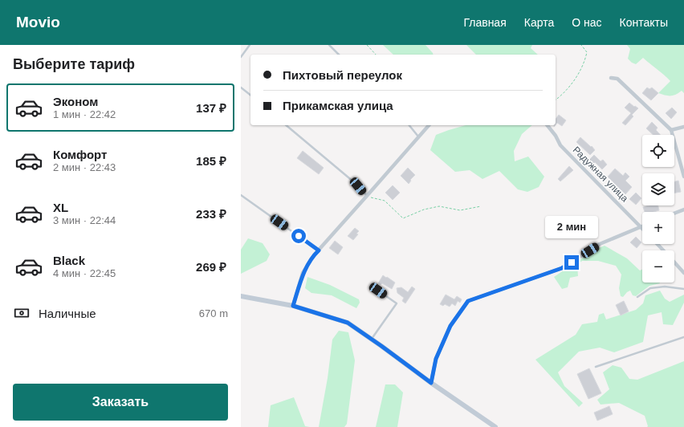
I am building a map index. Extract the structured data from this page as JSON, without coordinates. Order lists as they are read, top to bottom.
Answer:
{
  "streets": {
    "street": ["Радужная улица"]
  },
  "page": {
    "header": "Movio",
    "nav": [
      "Главная",
      "Карта",
      "О нас",
      "Контакты"
    ],
    "heading": "Выберите тариф",
    "banner": ["Пихтовый переулок", "Прикамская улица"],
    "list": [
      {
        "name": "Эконом",
        "note": "1 мин · 22:42",
        "value": "137 ₽"
      },
      {
        "name": "Комфорт",
        "note": "2 мин · 22:43",
        "value": "185 ₽"
      },
      {
        "name": "XL",
        "note": "3 мин · 22:44",
        "value": "233 ₽"
      },
      {
        "name": "Black",
        "note": "4 мин · 22:45",
        "value": "269 ₽"
      }
    ],
    "map_buttons": ["+", "−"],
    "bubble": "2 мин",
    "pay": ["Наличные", "670 m"],
    "buttons": "Заказать"
  }
}
